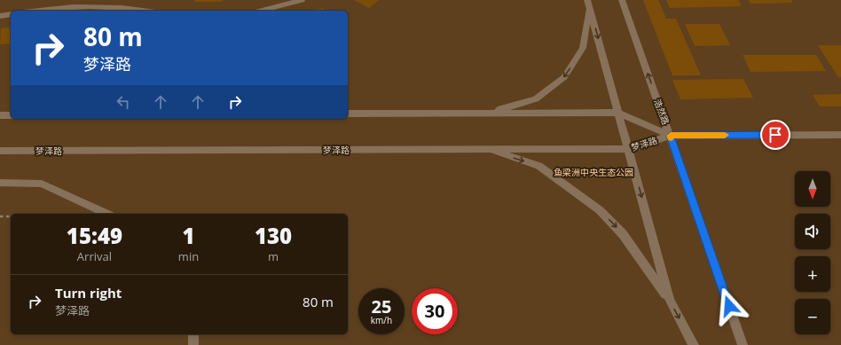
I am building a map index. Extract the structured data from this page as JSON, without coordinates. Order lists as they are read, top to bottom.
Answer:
{
  "streets": {
    "street": ["浩然路", "梦泽路"]
  },
  "crossings": [
    ["浩然路", "梦泽路"]
  ],
  "parks": ["鱼梁洲中央生态公园"],
  "north": "bottom",
  "page": {
    "turn": ["80 m", "梦泽路"],
    "map_buttons": ["+", "−"],
    "eta": [
      "15:49",
      "Arrival",
      "1",
      "min",
      "130",
      "m"
    ],
    "list": [
      {
        "name": "Turn right",
        "note": "梦泽路",
        "value": "80 m"
      }
    ],
    "speed": "25 km/h",
    "limit": "30"
  }
}
